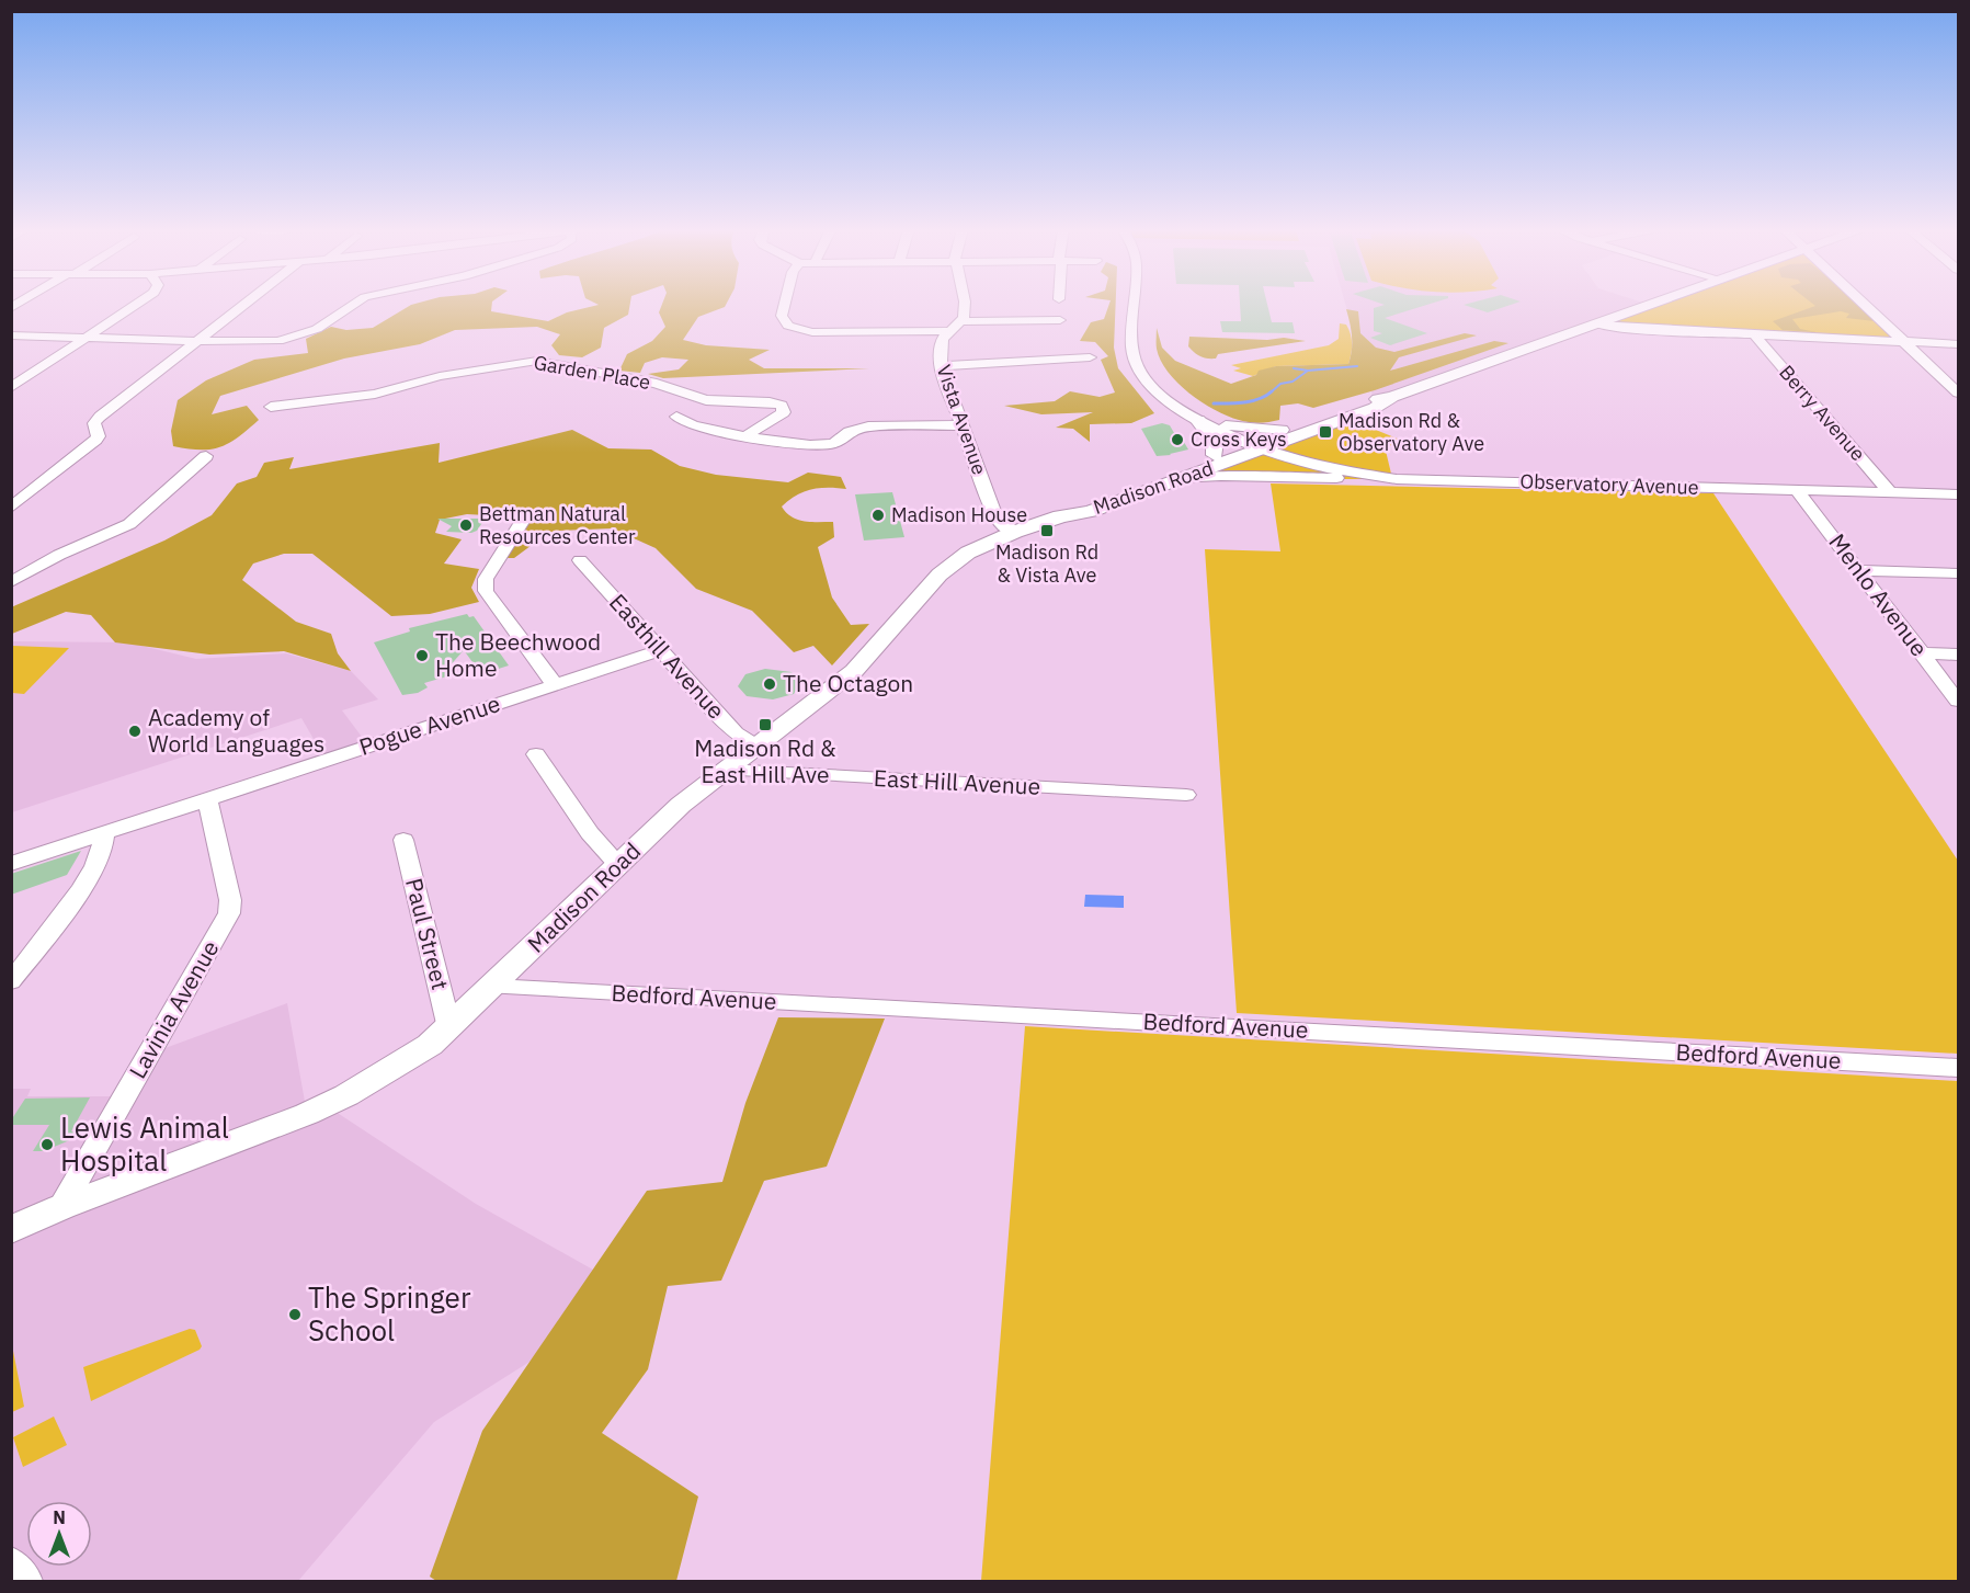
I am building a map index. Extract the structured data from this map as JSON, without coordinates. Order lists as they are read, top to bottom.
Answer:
{
  "streets": {
    "main road": ["Madison Road"],
    "street": [
      "Garden Place",
      "Berry Avenue",
      "Vista Avenue",
      "Observatory Avenue",
      "Menlo Avenue",
      "Easthill Avenue",
      "Pogue Avenue",
      "East Hill Avenue",
      "Paul Street",
      "Bedford Avenue",
      "Lavinia Avenue"
    ]
  },
  "crossings": [
    ["Berry Avenue", "Observatory Avenue"],
    ["Vista Avenue", "Madison Road"],
    ["Observatory Avenue", "Madison Road"],
    ["Observatory Avenue", "Menlo Avenue"],
    ["Madison Road", "Easthill Avenue"],
    ["Madison Road", "East Hill Avenue"],
    ["Madison Road", "Paul Street"],
    ["Madison Road", "Bedford Avenue"],
    ["Madison Road", "Lavinia Avenue"],
    ["Easthill Avenue", "Pogue Avenue"],
    ["Pogue Avenue", "Lavinia Avenue"]
  ],
  "places": {
    "transit": ["Madison Rd & Observatory Ave", "Madison Rd & Vista Ave", "Madison Rd & East Hill Ave"],
    "other": [
      "Cross Keys",
      "Madison House",
      "Bettman Natural Resources Center",
      "The Beechwood Home",
      "The Octagon",
      "Academy of World Languages",
      "Lewis Animal Hospital",
      "The Springer School"
    ]
  },
  "north": "top"
}
